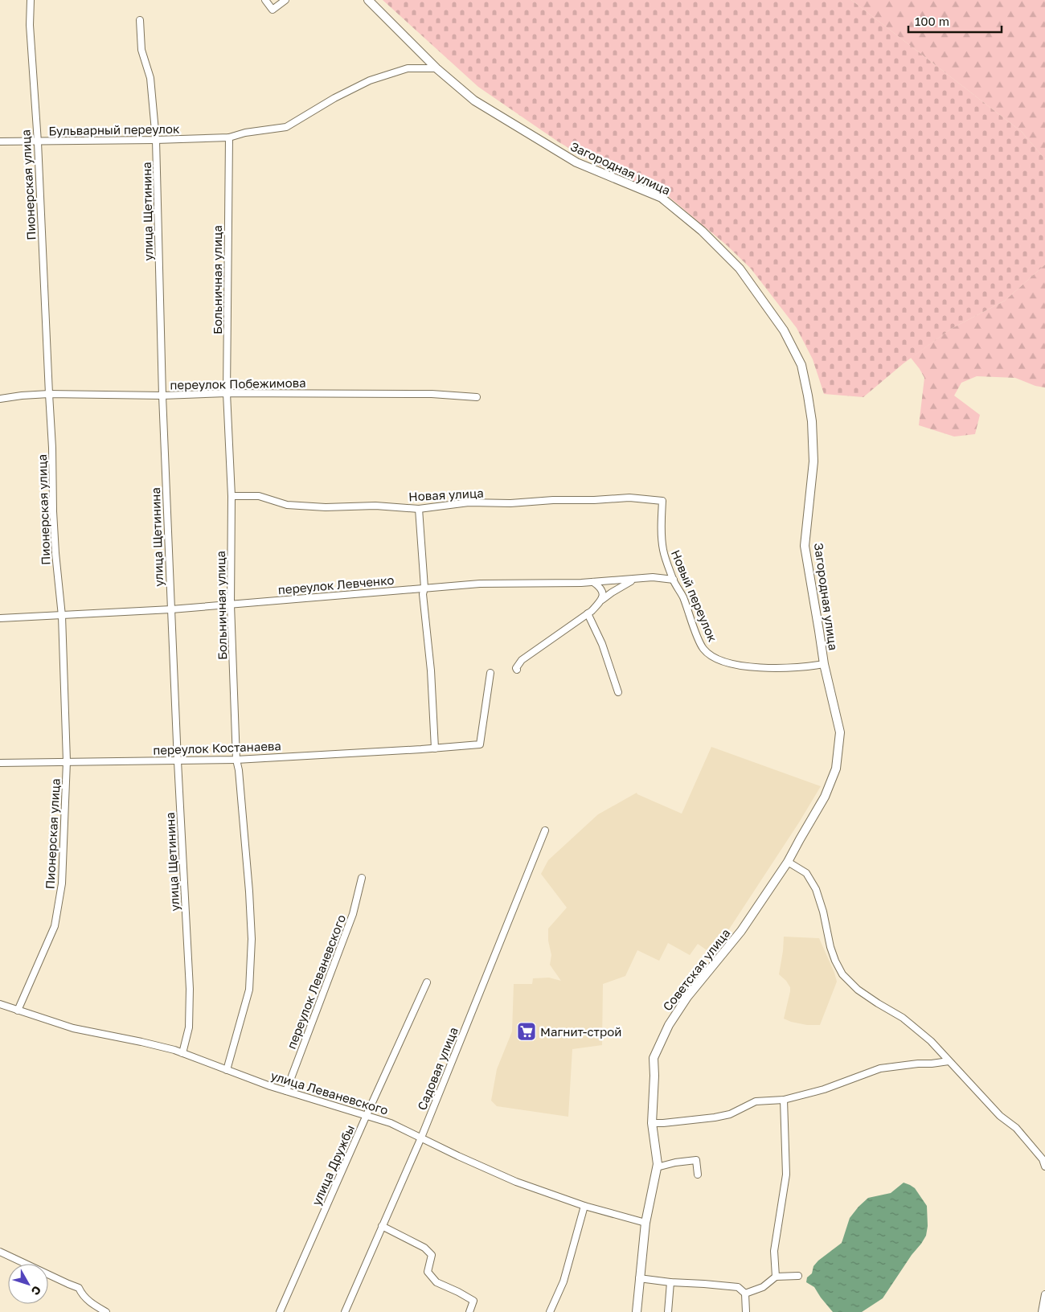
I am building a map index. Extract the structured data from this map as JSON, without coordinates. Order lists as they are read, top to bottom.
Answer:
{
  "streets": {
    "street": [
      "Бульварный переулок",
      "Загородная улица",
      "Пионерская улица",
      "улица Щетинина",
      "Больничная улица",
      "переулок Побежимова",
      "Новая улица",
      "переулок Левченко",
      "Новый переулок",
      "переулок Костанаева",
      "Советская улица",
      "переулок Леваневского",
      "Садовая улица",
      "улица Леваневского",
      "улица Дружбы"
    ]
  },
  "crossings": [
    ["Бульварный переулок", "Загородная улица"],
    ["Бульварный переулок", "Пионерская улица"],
    ["Бульварный переулок", "улица Щетинина"],
    ["Бульварный переулок", "Больничная улица"],
    ["Загородная улица", "Новый переулок"],
    ["Загородная улица", "Советская улица"],
    ["Пионерская улица", "переулок Побежимова"],
    ["Пионерская улица", "переулок Левченко"],
    ["Пионерская улица", "переулок Костанаева"],
    ["Пионерская улица", "улица Леваневского"],
    ["улица Щетинина", "переулок Побежимова"],
    ["улица Щетинина", "переулок Левченко"],
    ["улица Щетинина", "переулок Костанаева"],
    ["улица Щетинина", "улица Леваневского"],
    ["Больничная улица", "переулок Побежимова"],
    ["Больничная улица", "Новая улица"],
    ["Больничная улица", "переулок Левченко"],
    ["Больничная улица", "переулок Костанаева"],
    ["Больничная улица", "улица Леваневского"],
    ["Новая улица", "Новый переулок"],
    ["переулок Левченко", "Новый переулок"],
    ["Новый переулок", "Советская улица"],
    ["Советская улица", "улица Леваневского"],
    ["переулок Леваневского", "улица Леваневского"],
    ["Садовая улица", "улица Леваневского"],
    ["улица Леваневского", "улица Дружбы"]
  ],
  "places": {
    "supermarket": ["Магнит-строй"]
  },
  "scale_bar": "100 m",
  "north": "bottom right"
}
